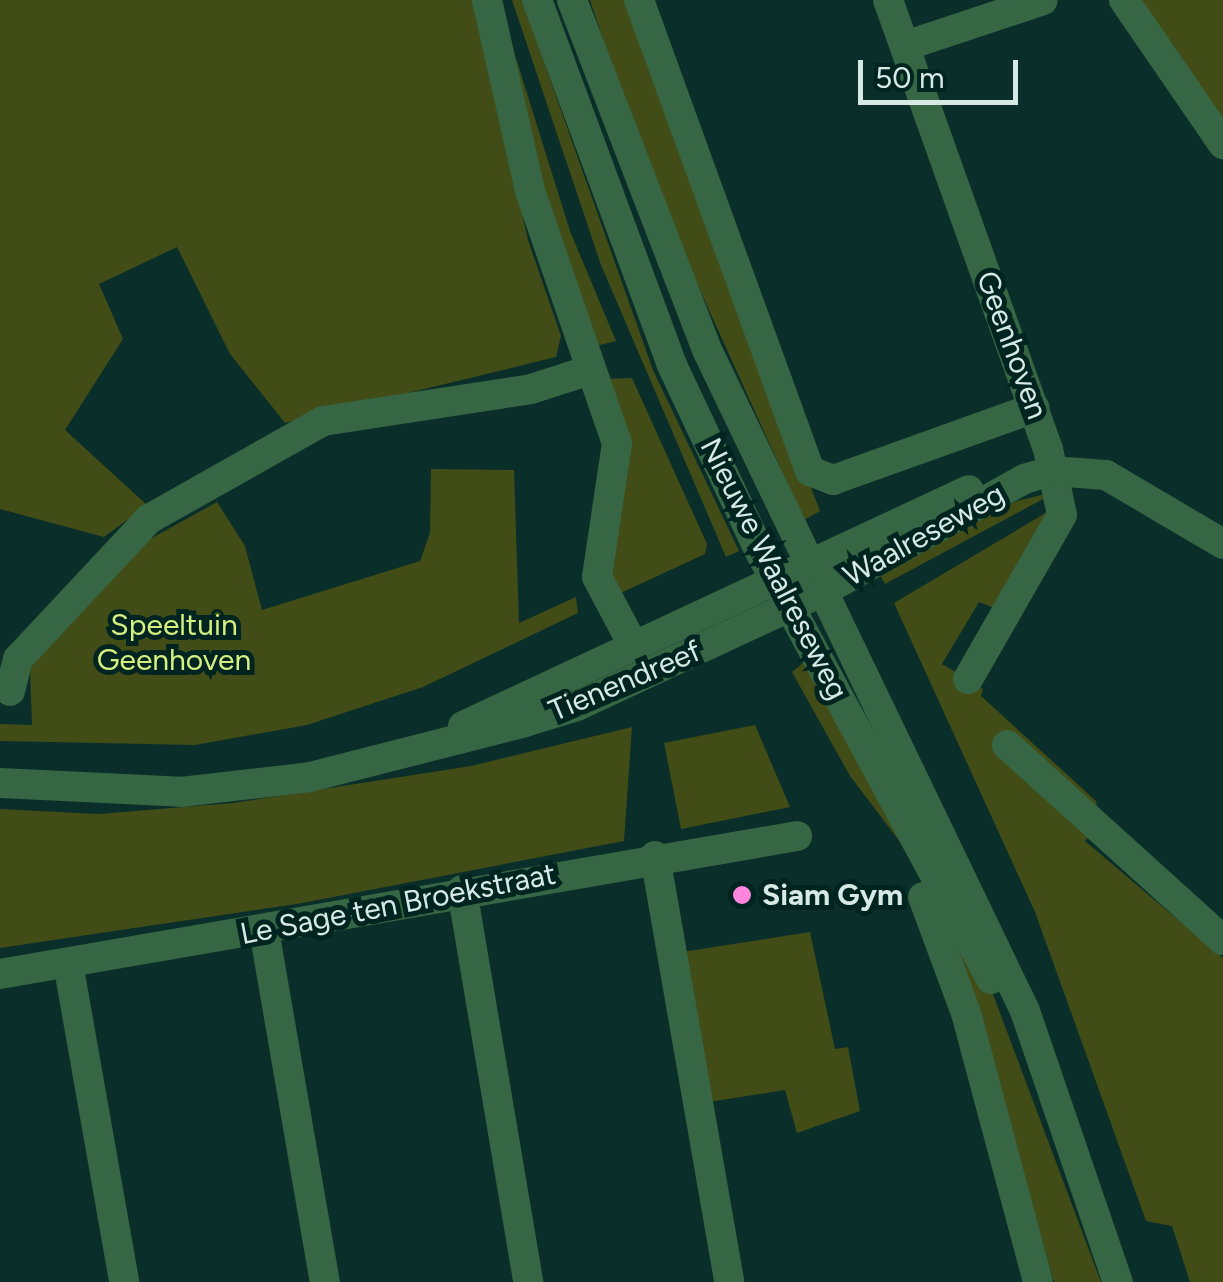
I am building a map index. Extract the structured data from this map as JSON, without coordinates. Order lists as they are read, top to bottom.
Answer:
{
  "streets": {
    "street": [
      "Geenhoven",
      "Waalreseweg",
      "Nieuwe Waalreseweg",
      "Tienendreef",
      "Le Sage ten Broekstraat"
    ]
  },
  "crossings": [
    ["Geenhoven", "Waalreseweg"],
    ["Waalreseweg", "Nieuwe Waalreseweg"],
    ["Waalreseweg", "Tienendreef"],
    ["Nieuwe Waalreseweg", "Tienendreef"]
  ],
  "parks": ["Speeltuin Geenhoven"],
  "places": ["Siam Gym"],
  "scale_bar": "50 m"
}
